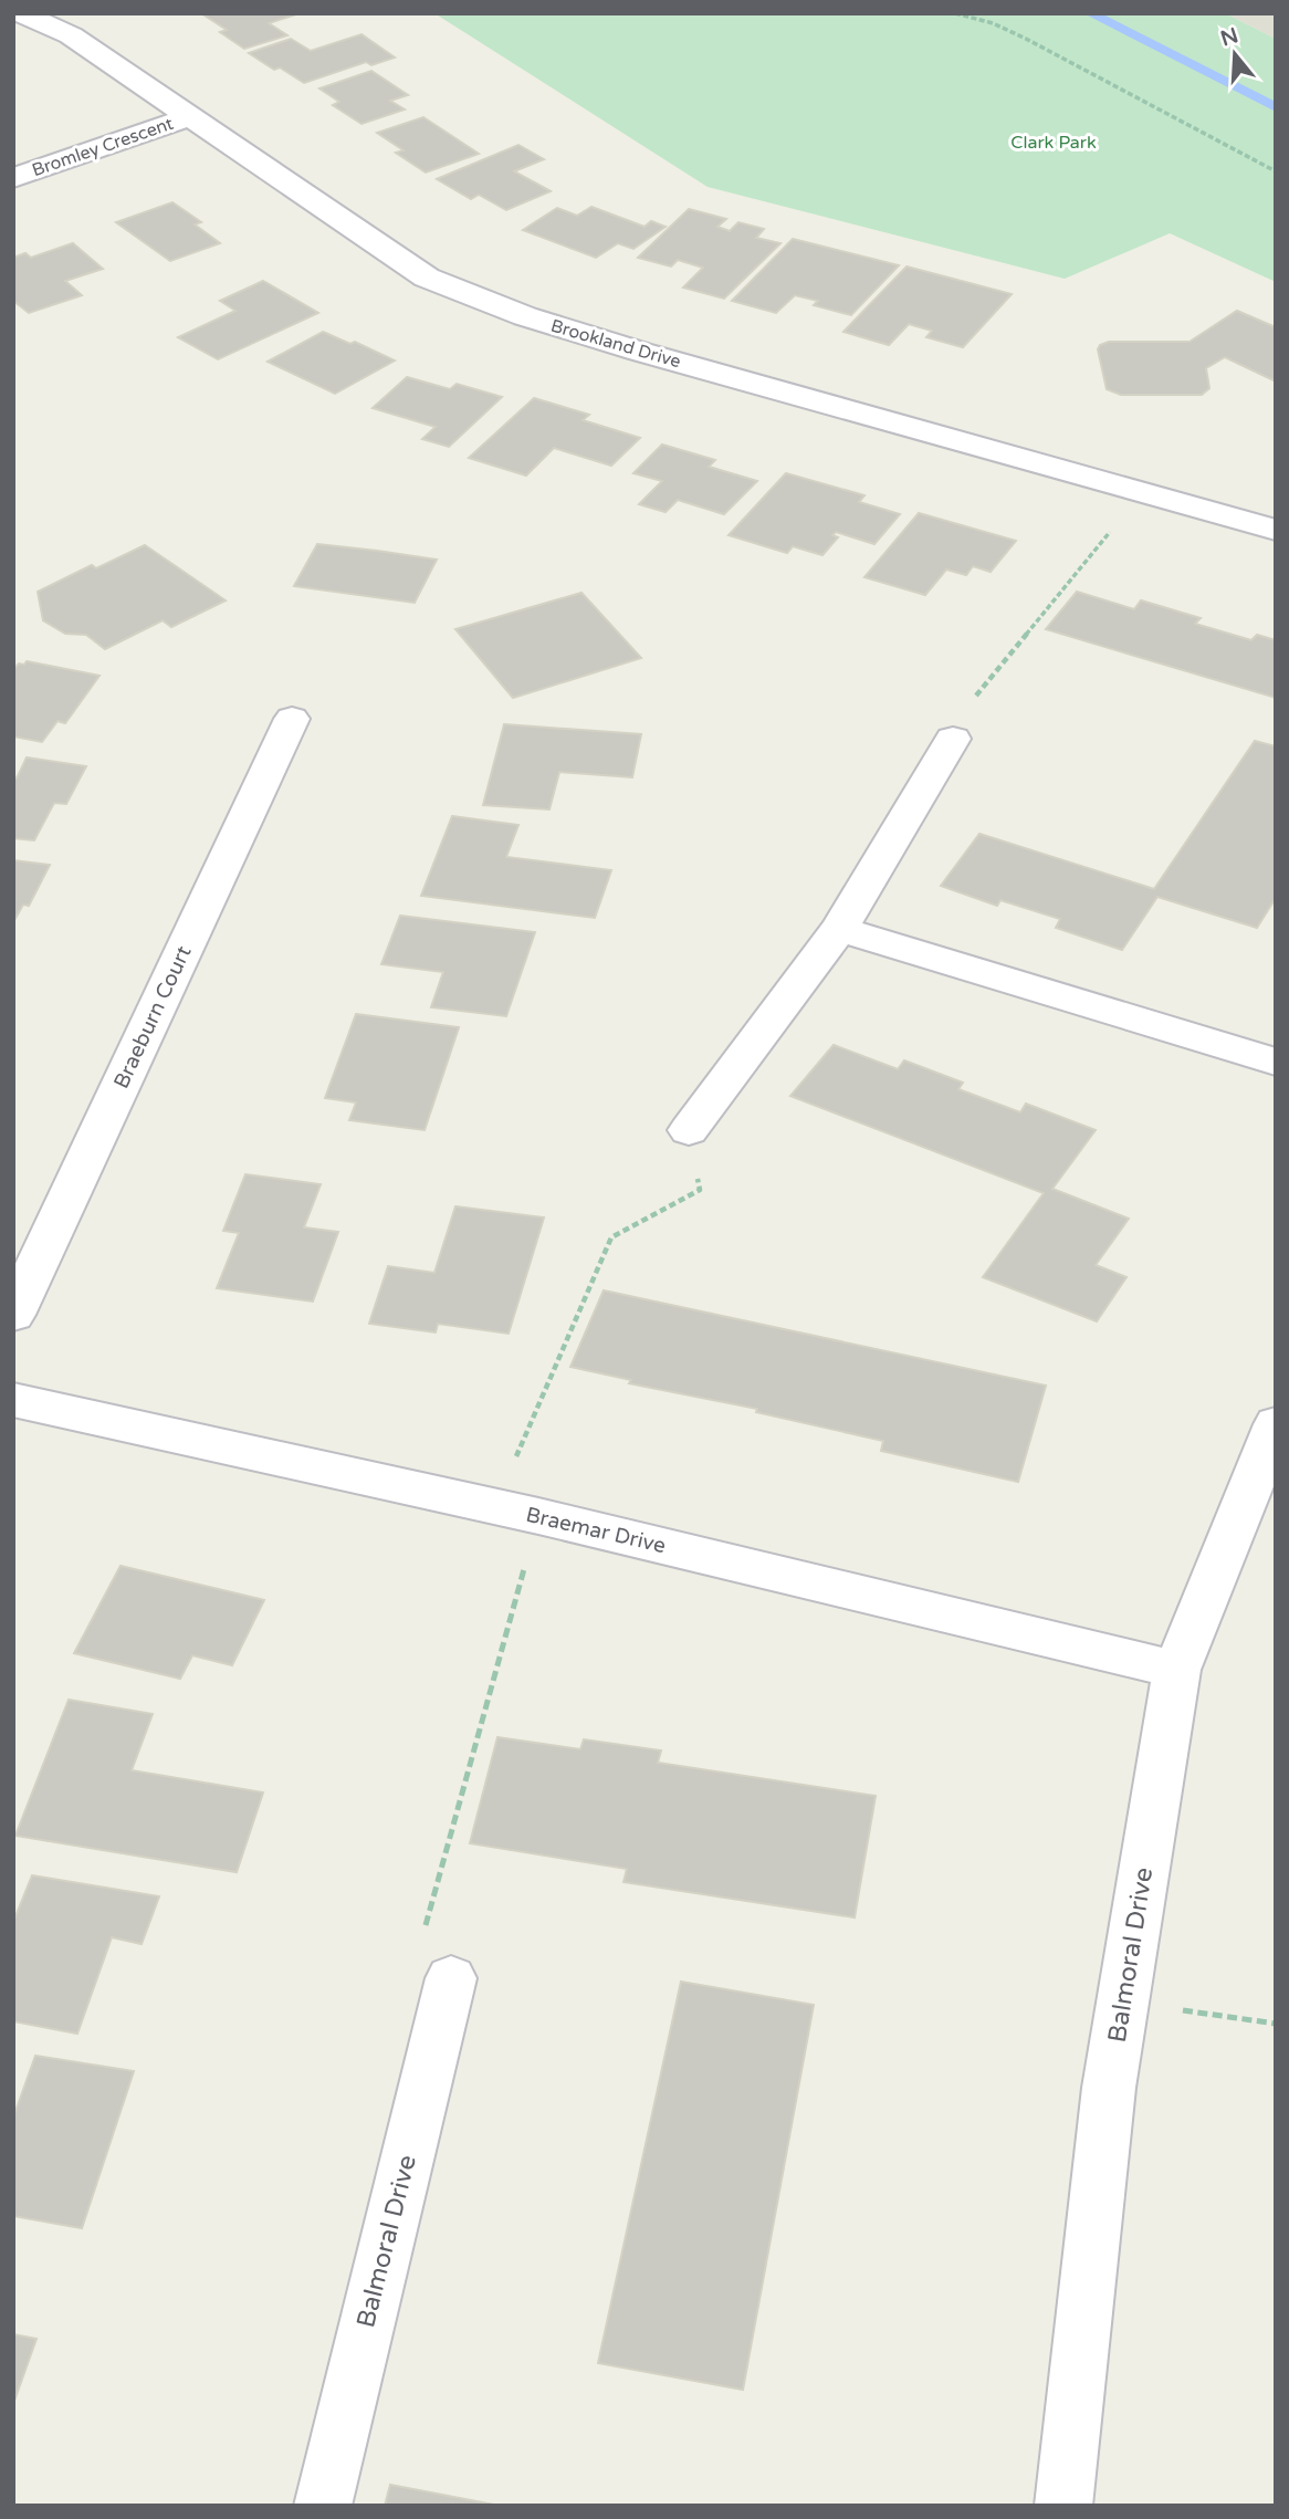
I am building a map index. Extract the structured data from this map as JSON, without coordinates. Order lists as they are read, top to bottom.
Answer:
{
  "streets": {
    "street": [
      "Bromley Crescent",
      "Brookland Drive",
      "Braeburn Court",
      "Braemar Drive",
      "Balmoral Drive"
    ]
  },
  "crossings": [
    ["Bromley Crescent", "Brookland Drive"],
    ["Braemar Drive", "Balmoral Drive"]
  ],
  "parks": ["Clark Park"],
  "north": "top"
}
